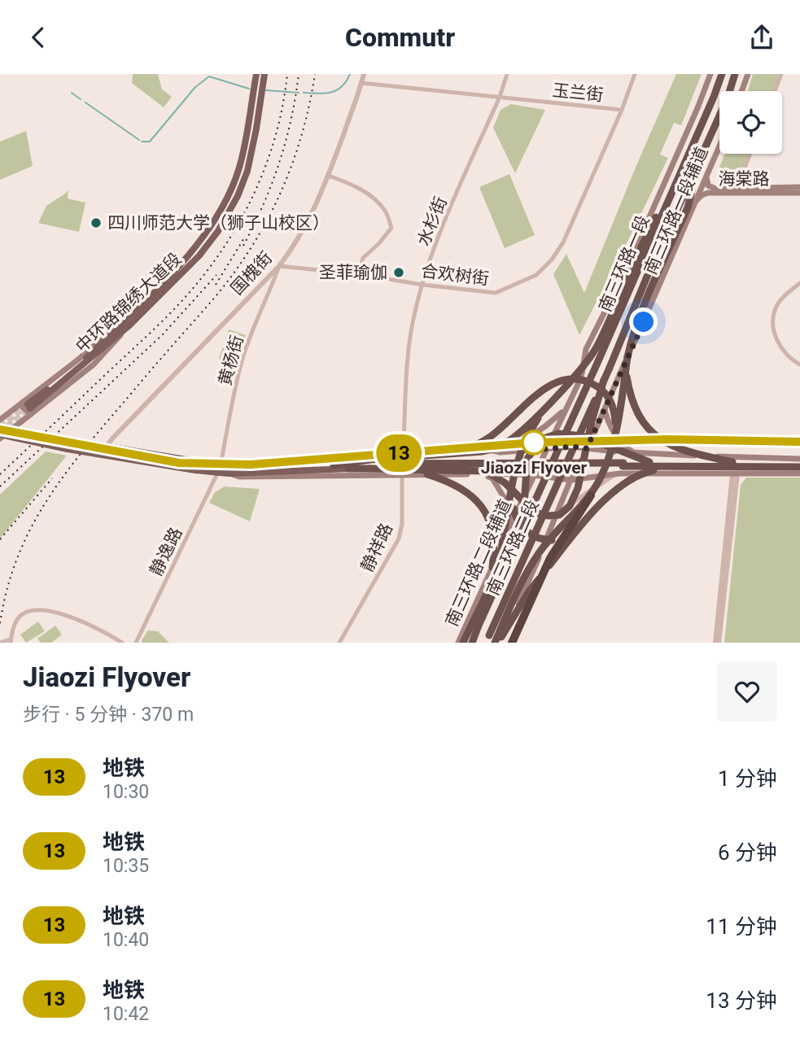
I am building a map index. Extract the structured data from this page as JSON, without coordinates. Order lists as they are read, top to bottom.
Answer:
{
  "streets": {
    "highway": ["南三环路一段", "南三环路二段"],
    "main road": [
      "海棠路",
      "南三环路一段辅道",
      "中环路锦绣大道段",
      "南三环路二段辅道"
    ],
    "street": [
      "玉兰街",
      "水杉街",
      "国槐街",
      "合欢树街",
      "黄杨街",
      "静祥路",
      "静逸路"
    ]
  },
  "crossings": [
    ["玉兰街", "水杉街"],
    ["玉兰街", "国槐街"],
    ["玉兰街", "合欢树街"],
    ["海棠路", "南三环路一段辅道"],
    ["南三环路一段辅道", "南三环路二段辅道"],
    ["水杉街", "合欢树街"],
    ["水杉街", "静祥路"],
    ["南三环路一段", "南三环路二段"],
    ["国槐街", "合欢树街"],
    ["国槐街", "黄杨街"],
    ["合欢树街", "黄杨街"],
    ["黄杨街", "静逸路"]
  ],
  "places": ["四川师范大学（狮子山校区）", "圣菲瑜伽", "Jiaozi Flyover"],
  "lines": ["metro line 13"],
  "page": {
    "header": "Commutr",
    "on_map": "13",
    "heading": ["Jiaozi Flyover", "步行 · 5 分钟 · 370 m"],
    "list": [
      {
        "mark": "13",
        "name": "地铁",
        "note": "10:30",
        "value": "1 分钟"
      },
      {
        "mark": "13",
        "name": "地铁",
        "note": "10:35",
        "value": "6 分钟"
      },
      {
        "mark": "13",
        "name": "地铁",
        "note": "10:40",
        "value": "11 分钟"
      },
      {
        "mark": "13",
        "name": "地铁",
        "note": "10:42",
        "value": "13 分钟"
      }
    ]
  }
}
